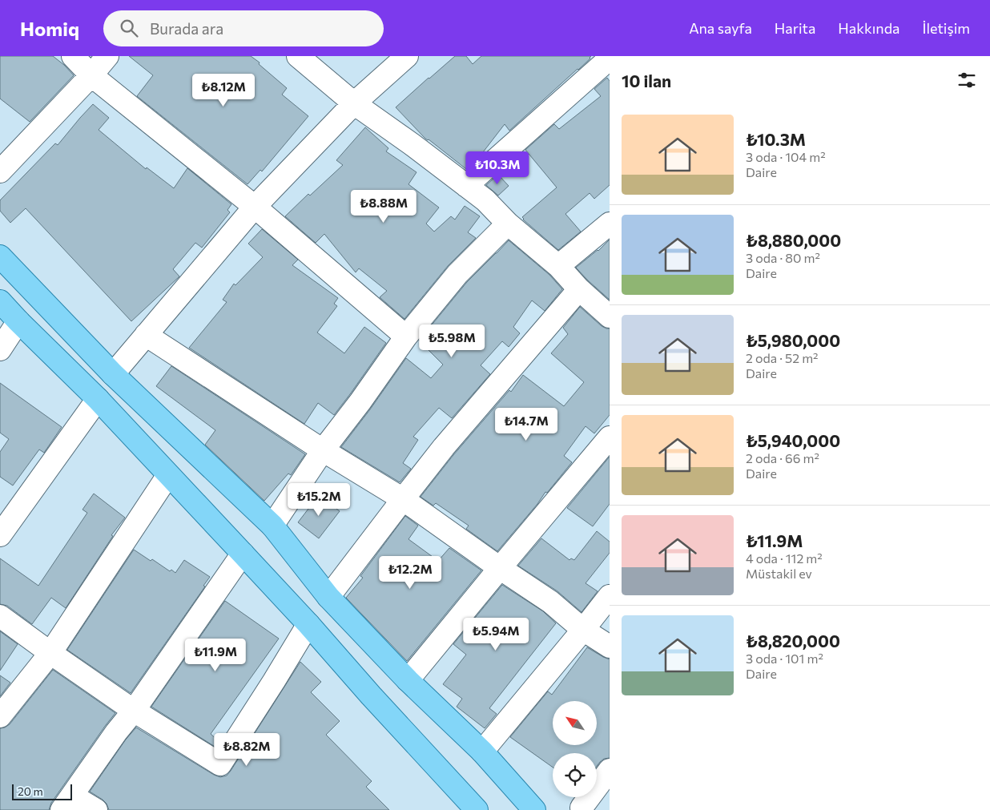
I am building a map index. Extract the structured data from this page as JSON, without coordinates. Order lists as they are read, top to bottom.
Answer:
{
  "scale_bar": "20 m",
  "north": "top left",
  "page": {
    "header": "Homiq",
    "search": "Burada ara",
    "nav": [
      "Ana sayfa",
      "Harita",
      "Hakkında",
      "İletişim"
    ],
    "heading": "10 ilan",
    "price": [
      "₺8.12M",
      "₺10.3M",
      "₺8.88M",
      "₺5.98M",
      "₺14.7M",
      "₺15.2M",
      "₺12.2M",
      "₺5.94M",
      "₺11.9M",
      "₺8.82M"
    ],
    "list": [
      {
        "name": "₺10.3M",
        "note": "3 oda · 104 m² · Daire"
      },
      {
        "name": "₺8,880,000",
        "note": "3 oda · 80 m² · Daire"
      },
      {
        "name": "₺5,980,000",
        "note": "2 oda · 52 m² · Daire"
      },
      {
        "name": "₺5,940,000",
        "note": "2 oda · 66 m² · Daire"
      },
      {
        "name": "₺11.9M",
        "note": "4 oda · 112 m² · Müstakil ev"
      },
      {
        "name": "₺8,820,000",
        "note": "3 oda · 101 m² · Daire"
      }
    ],
    "scale": "20 m"
  }
}
